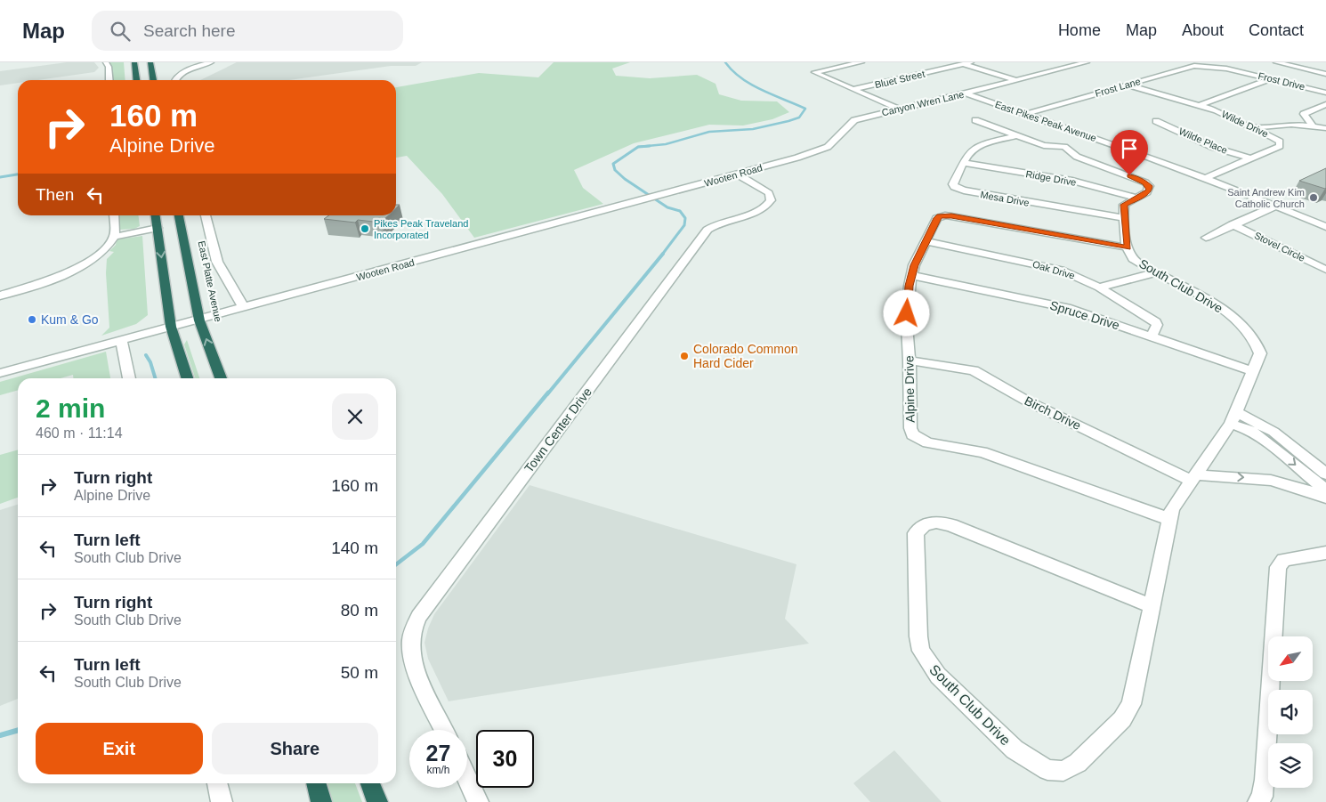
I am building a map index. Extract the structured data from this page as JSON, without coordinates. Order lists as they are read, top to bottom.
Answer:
{
  "streets": {
    "highway": ["East Platte Avenue"],
    "street": [
      "Bluet Street",
      "Frost Drive",
      "Frost Lane",
      "Canyon Wren Lane",
      "East Pikes Peak Avenue",
      "Wilde Drive",
      "Wilde Place",
      "Wooten Road",
      "Ridge Drive",
      "Mesa Drive",
      "Stovel Circle",
      "Oak Drive",
      "South Club Drive",
      "Spruce Drive",
      "Alpine Drive",
      "Birch Drive",
      "Town Center Drive"
    ]
  },
  "crossings": [
    ["Frost Drive", "Frost Lane"],
    ["Frost Lane", "East Pikes Peak Avenue"],
    ["Frost Lane", "Wilde Drive"],
    ["Canyon Wren Lane", "East Pikes Peak Avenue"],
    ["Canyon Wren Lane", "Wooten Road"],
    ["East Pikes Peak Avenue", "Wilde Drive"],
    ["East Pikes Peak Avenue", "Stovel Circle"],
    ["Wilde Drive", "Wilde Place"],
    ["Wooten Road", "East Platte Avenue"],
    ["Wooten Road", "Town Center Drive"],
    ["Ridge Drive", "Mesa Drive"],
    ["Ridge Drive", "South Club Drive"],
    ["Mesa Drive", "South Club Drive"],
    ["Oak Drive", "Spruce Drive"],
    ["Oak Drive", "Alpine Drive"],
    ["South Club Drive", "Spruce Drive"],
    ["South Club Drive", "Alpine Drive"],
    ["South Club Drive", "Birch Drive"],
    ["Spruce Drive", "Alpine Drive"],
    ["Alpine Drive", "Birch Drive"]
  ],
  "places": [
    "Saint Andrew Kim Catholic Church",
    "Pikes Peak Traveland Incorporated",
    "Kum & Go",
    "Colorado Common Hard Cider"
  ],
  "north": "bottom left",
  "page": {
    "header": "Map",
    "search": "Search here",
    "nav": [
      "Home",
      "Map",
      "About",
      "Contact"
    ],
    "turn": ["160 m", "Alpine Drive"],
    "then": "Then",
    "heading": ["2 min", "460 m · 11:14"],
    "list": [
      {
        "name": "Turn right",
        "note": "Alpine Drive",
        "value": "160 m"
      },
      {
        "name": "Turn left",
        "note": "South Club Drive",
        "value": "140 m"
      },
      {
        "name": "Turn right",
        "note": "South Club Drive",
        "value": "80 m"
      },
      {
        "name": "Turn left",
        "note": "South Club Drive",
        "value": "50 m"
      }
    ],
    "buttons": ["Exit", "Share"],
    "speed": "27 km/h",
    "limit": "30"
  }
}
